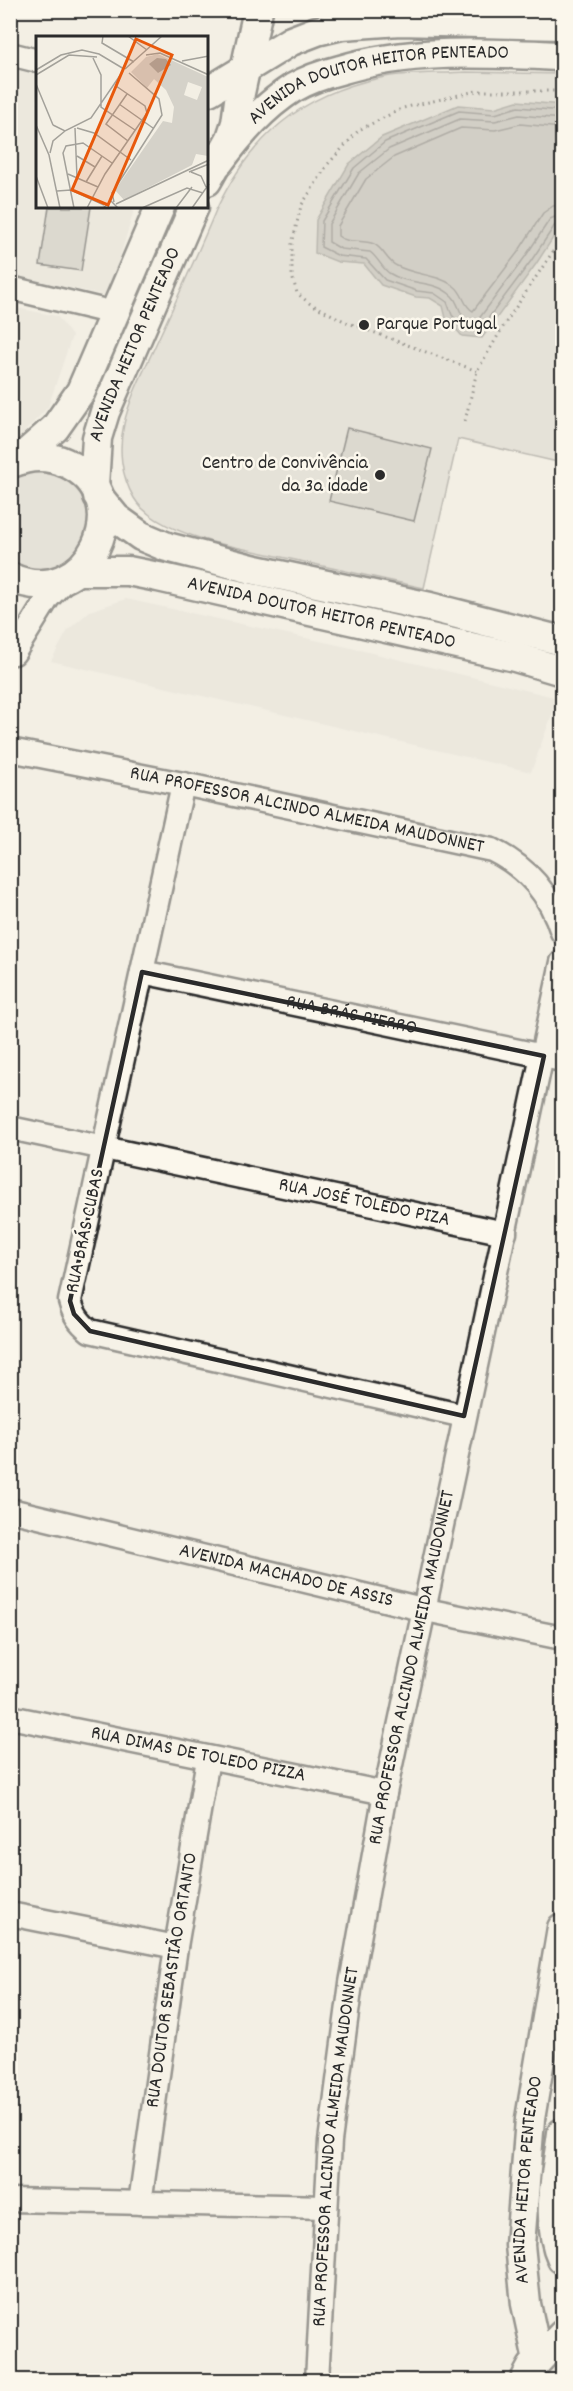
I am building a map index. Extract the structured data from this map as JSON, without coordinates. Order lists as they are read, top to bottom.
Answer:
{
  "streets": {
    "main road": ["AVENIDA DOUTOR HEITOR PENTEADO", "AVENIDA HEITOR PENTEADO"],
    "street": [
      "RUA PROFESSOR ALCINDO ALMEIDA MAUDONNET",
      "RUA BRÁS PIERRO",
      "RUA JOSÉ TOLEDO PIZA",
      "RUA BRÁS CUBAS",
      "AVENIDA MACHADO DE ASSIS",
      "RUA DIMAS DE TOLEDO PIZZA",
      "RUA DOUTOR SEBASTIÃO ORTANTO"
    ]
  },
  "crossings": [
    ["AVENIDA DOUTOR HEITOR PENTEADO", "AVENIDA HEITOR PENTEADO"],
    ["RUA PROFESSOR ALCINDO ALMEIDA MAUDONNET", "RUA BRÁS PIERRO"],
    ["RUA PROFESSOR ALCINDO ALMEIDA MAUDONNET", "RUA JOSÉ TOLEDO PIZA"],
    ["RUA PROFESSOR ALCINDO ALMEIDA MAUDONNET", "RUA BRÁS CUBAS"],
    ["RUA PROFESSOR ALCINDO ALMEIDA MAUDONNET", "AVENIDA MACHADO DE ASSIS"],
    ["RUA PROFESSOR ALCINDO ALMEIDA MAUDONNET", "RUA DIMAS DE TOLEDO PIZZA"],
    ["RUA BRÁS PIERRO", "RUA BRÁS CUBAS"],
    ["RUA JOSÉ TOLEDO PIZA", "RUA BRÁS CUBAS"],
    ["RUA DIMAS DE TOLEDO PIZZA", "RUA DOUTOR SEBASTIÃO ORTANTO"]
  ],
  "places": ["Parque Portugal", "Centro de Convivência da 3a idade"]
}
